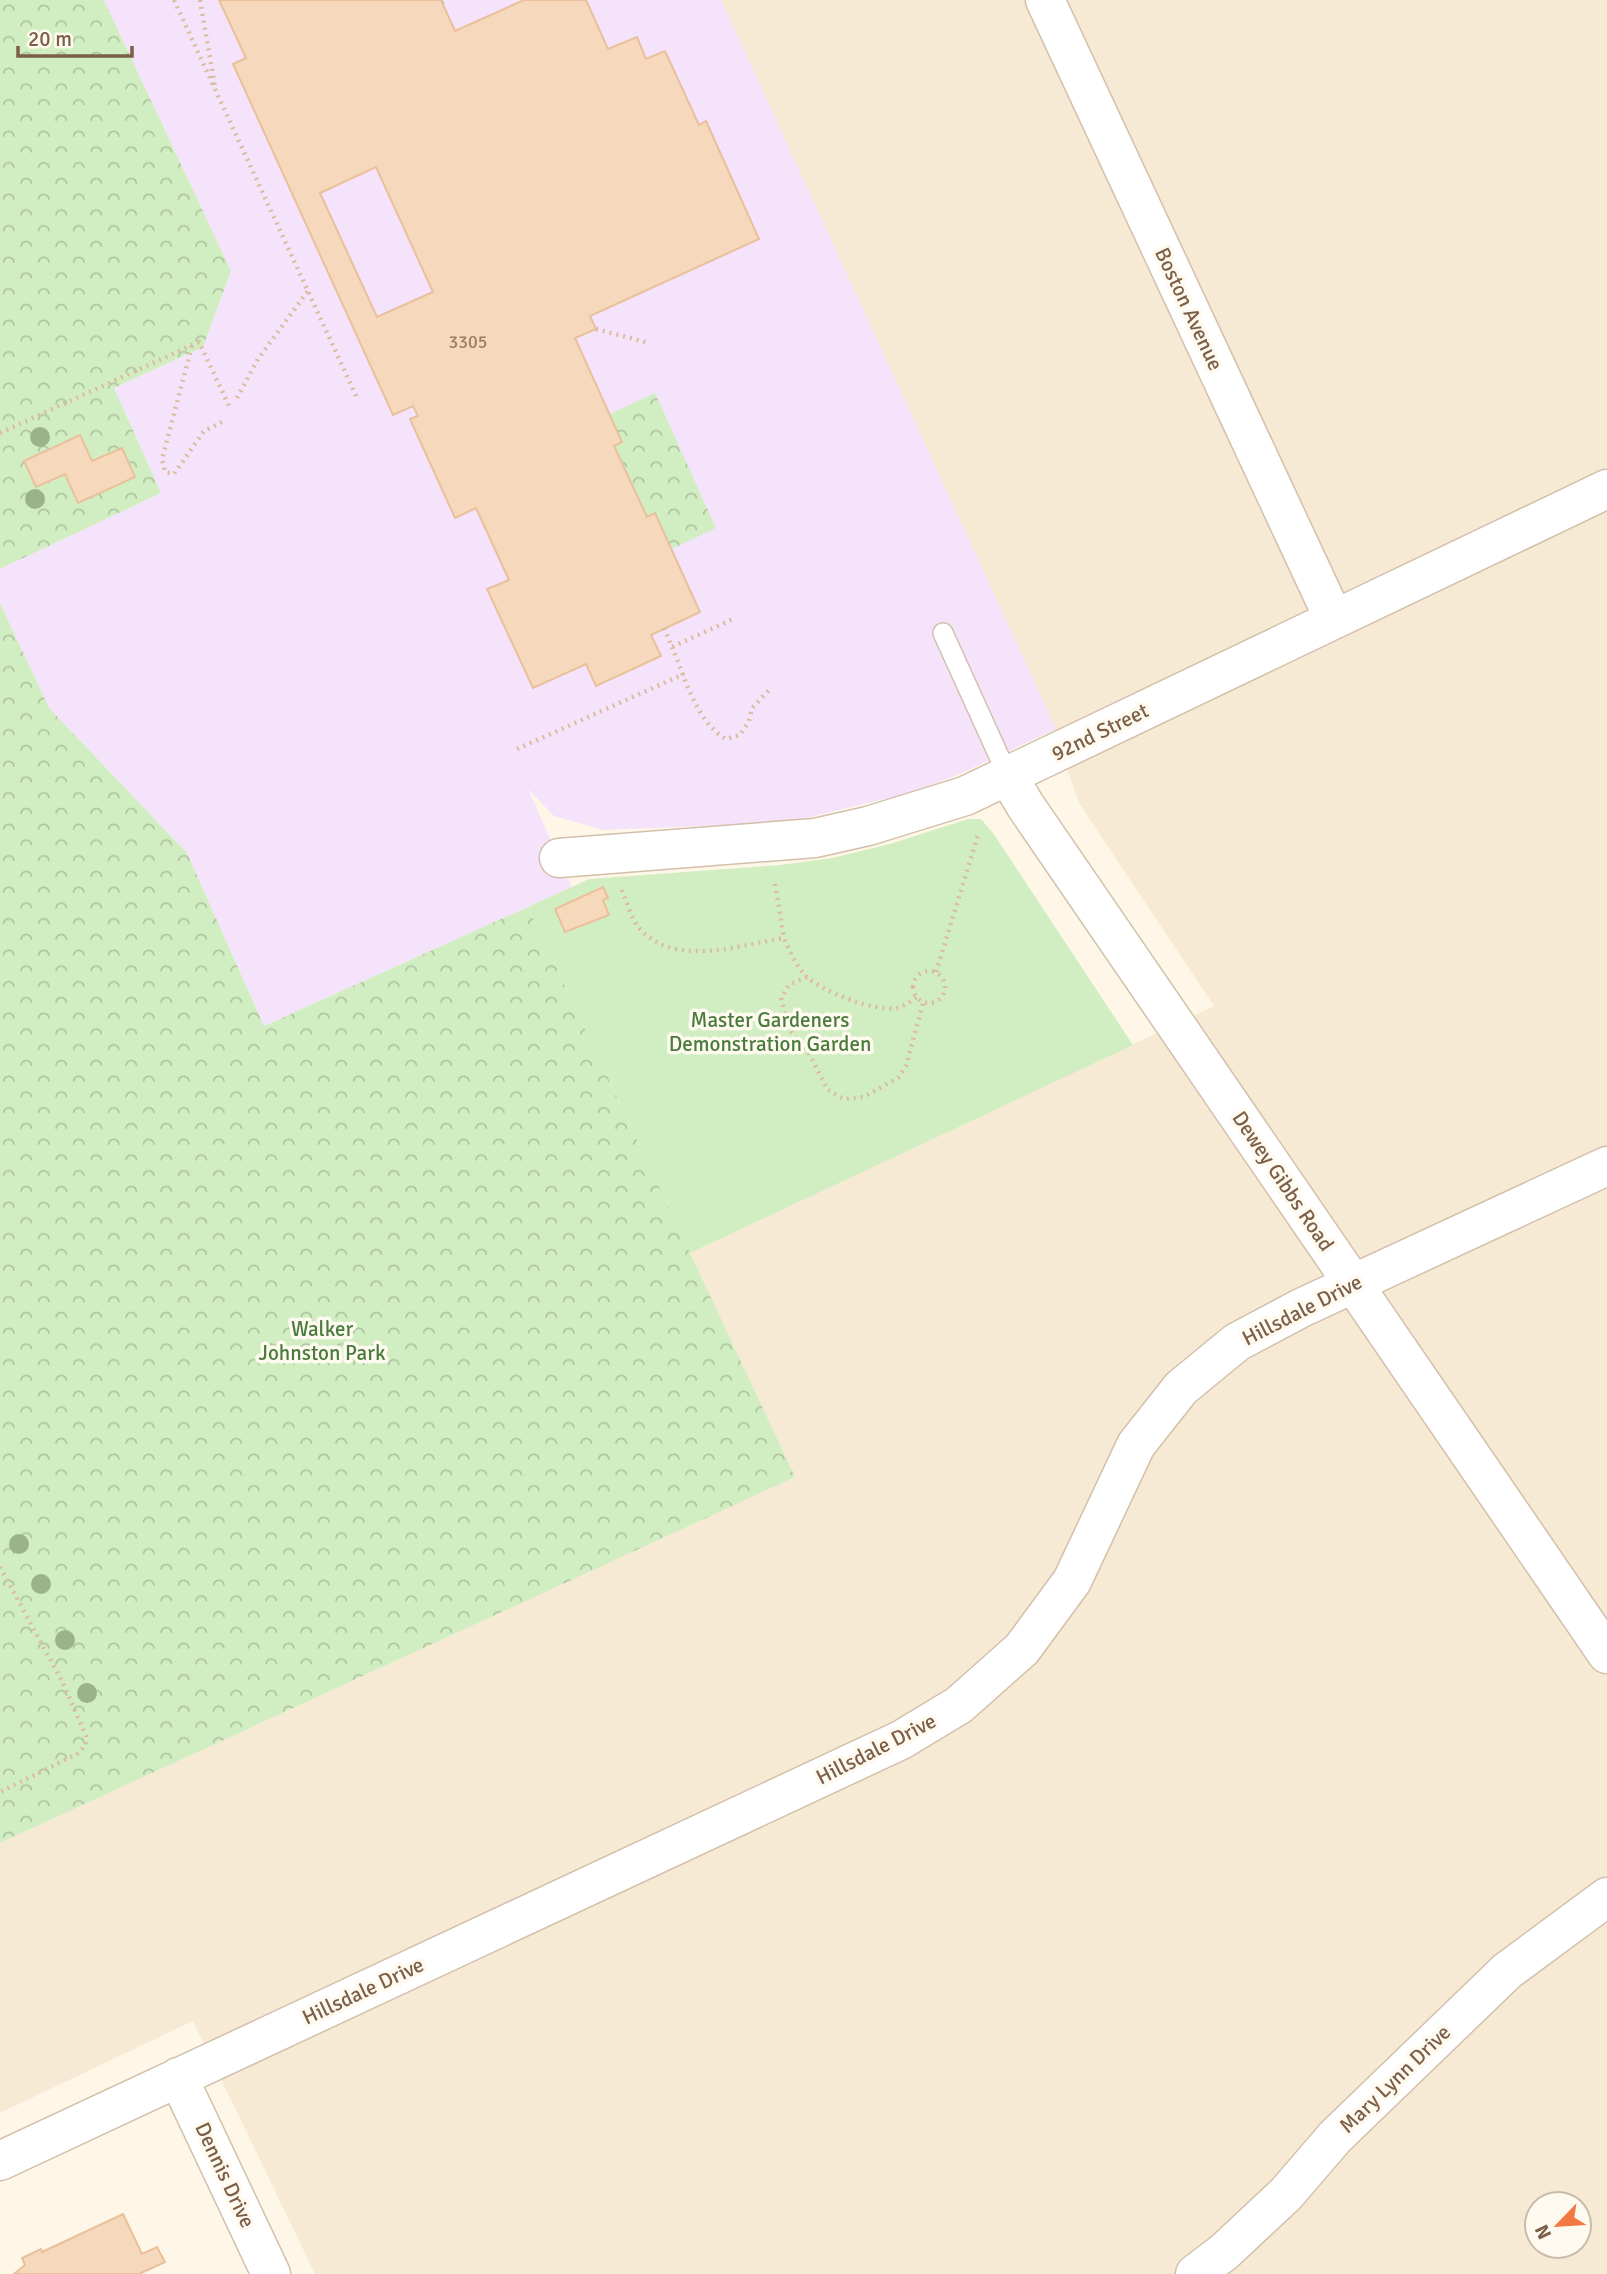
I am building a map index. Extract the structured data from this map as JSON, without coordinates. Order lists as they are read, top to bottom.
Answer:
{
  "streets": {
    "street": [
      "Boston Avenue",
      "92nd Street",
      "Dewey Gibbs Road",
      "Hillsdale Drive",
      "Mary Lynn Drive",
      "Dennis Drive"
    ]
  },
  "crossings": [
    ["Boston Avenue", "92nd Street"],
    ["92nd Street", "Dewey Gibbs Road"],
    ["Dewey Gibbs Road", "Hillsdale Drive"],
    ["Hillsdale Drive", "Dennis Drive"]
  ],
  "parks": ["Master Gardeners Demonstration Garden", "Walker Johnston Park"],
  "house_numbers": ["3305"],
  "scale_bar": "20 m",
  "north": "bottom left"
}
